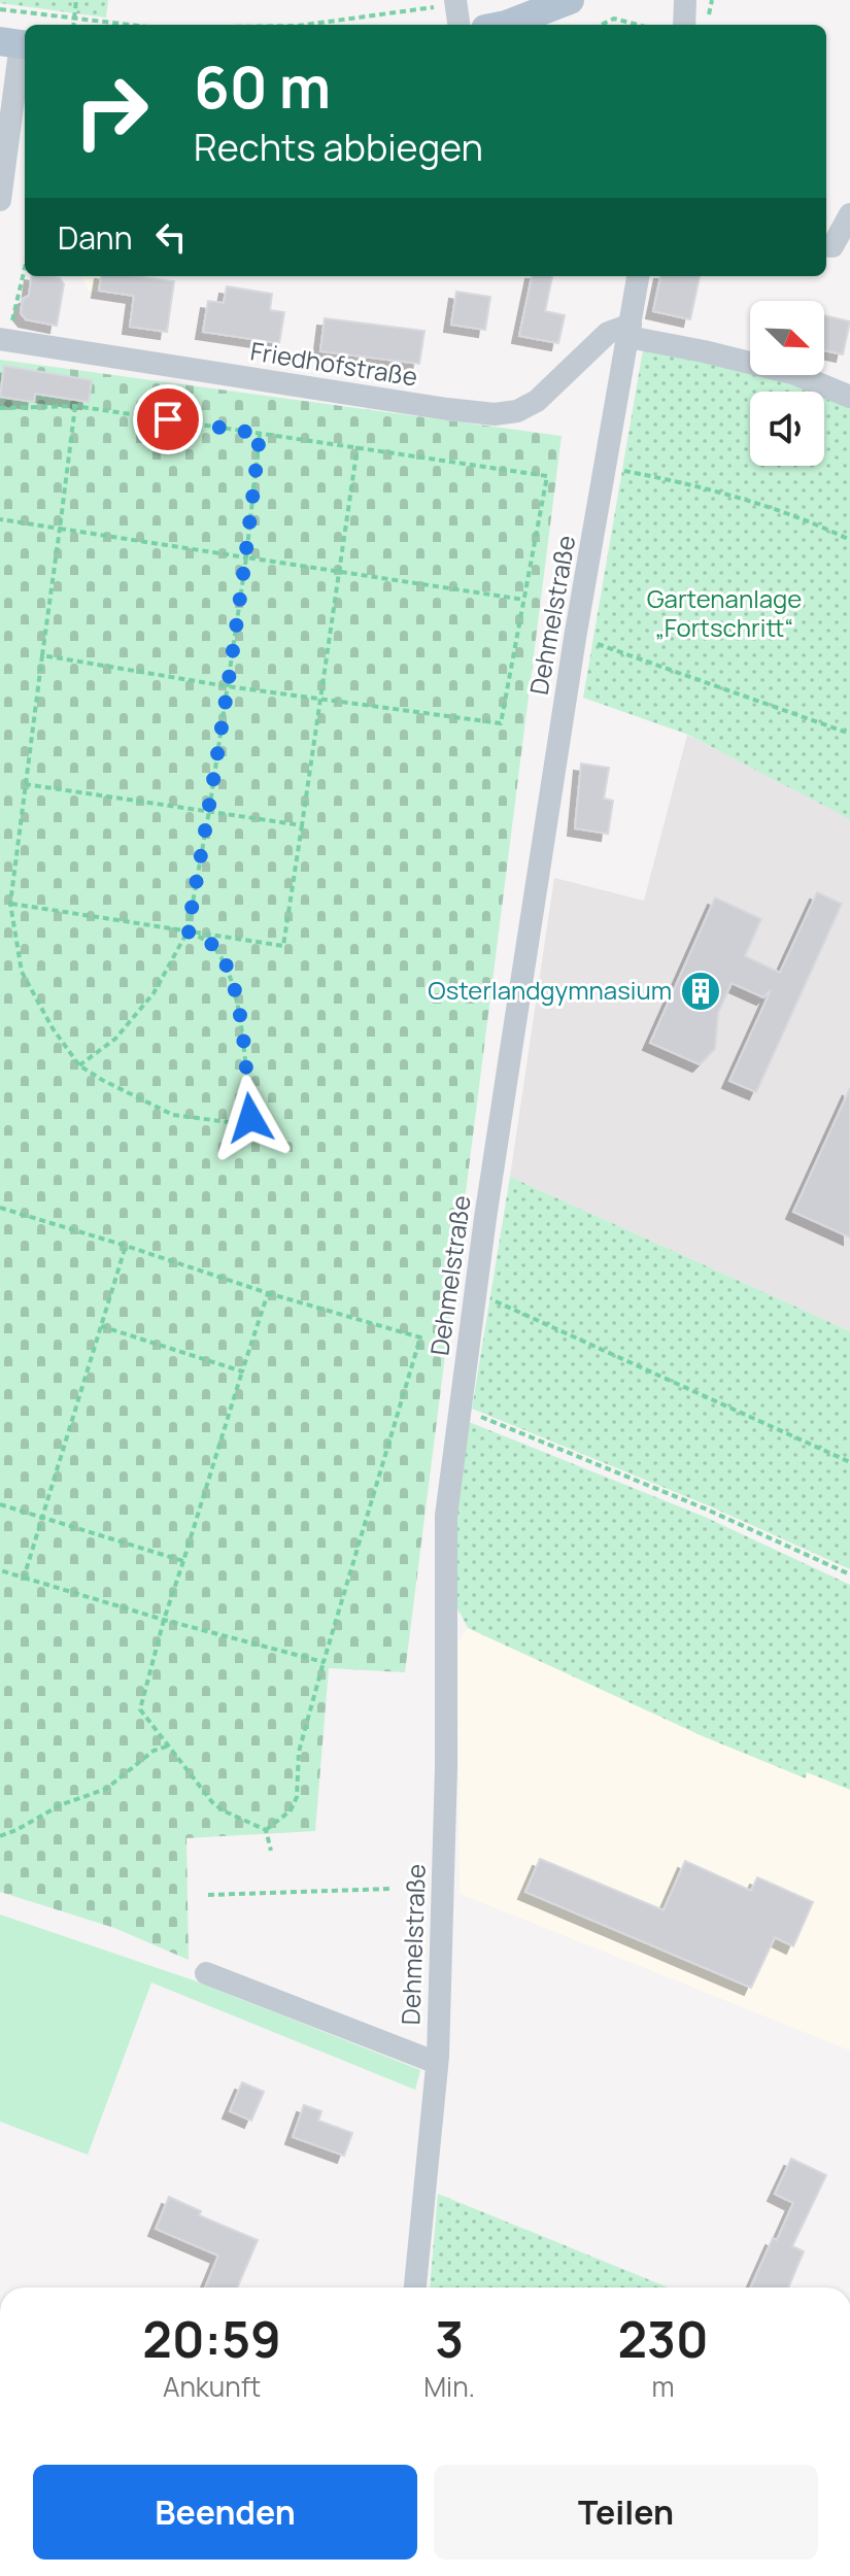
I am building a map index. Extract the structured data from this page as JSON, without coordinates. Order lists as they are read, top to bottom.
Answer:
{
  "streets": {
    "street": ["Friedhofstraße", "Dehmelstraße"]
  },
  "crossings": [
    ["Friedhofstraße", "Dehmelstraße"]
  ],
  "parks": ["Gartenanlage „Fortschritt“"],
  "places": {
    "building": ["Osterlandgymnasium"]
  },
  "north": "bottom right",
  "page": {
    "turn": ["60 m", "Rechts abbiegen"],
    "then": "Dann",
    "eta": [
      "20:59",
      "Ankunft",
      "3",
      "Min.",
      "230",
      "m"
    ],
    "buttons": ["Beenden", "Teilen"]
  }
}
